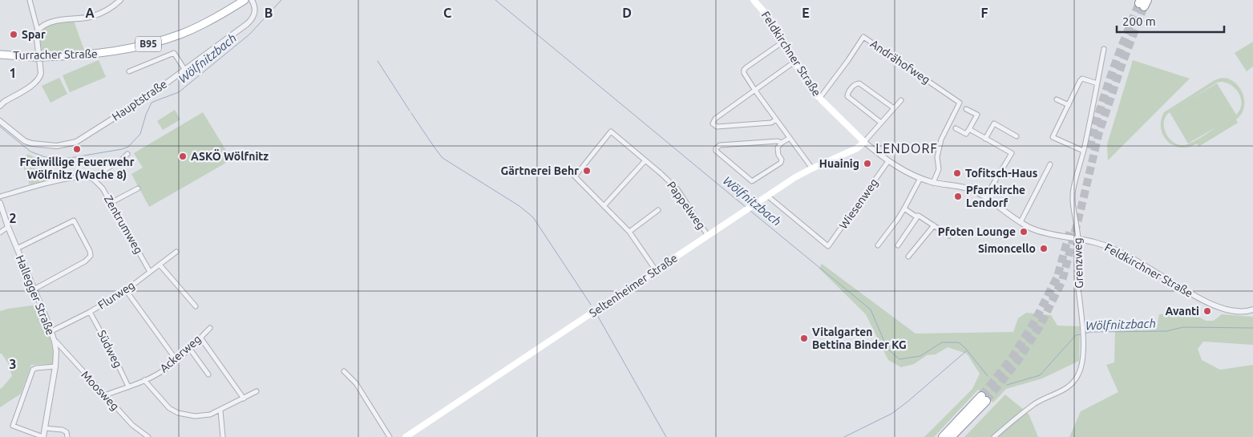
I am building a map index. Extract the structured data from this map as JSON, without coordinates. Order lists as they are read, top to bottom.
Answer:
{
  "streets": {
    "main road": [
      "B95",
      "Feldkirchner Straße",
      "Turracher Straße",
      "Seltenheimer Straße"
    ],
    "street": [
      "Andrähofweg",
      "Hauptstraße",
      "Wiesenweg",
      "Pappelweg",
      "Zentrumweg",
      "Grenzweg",
      "Hallegger Straße",
      "Flurweg",
      "Südweg",
      "Ackerweg",
      "Moosweg"
    ]
  },
  "crossings": [
    ["Feldkirchner Straße", "Andrähofweg"],
    ["Feldkirchner Straße", "Wiesenweg"],
    ["Feldkirchner Straße", "Grenzweg"],
    ["Feldkirchner Straße", "Seltenheimer Straße"],
    ["Wiesenweg", "Seltenheimer Straße"],
    ["Pappelweg", "Seltenheimer Straße"],
    ["Zentrumweg", "Flurweg"],
    ["Hallegger Straße", "Flurweg"],
    ["Hallegger Straße", "Moosweg"],
    ["Flurweg", "Südweg"],
    ["Südweg", "Ackerweg"],
    ["Ackerweg", "Moosweg"]
  ],
  "districts": ["LENDORF"],
  "water": ["Wölfnitzbach"],
  "places": [
    "Spar",
    "Freiwillige Feuerwehr Wölfnitz (Wache 8)",
    "ASKÖ Wölfnitz",
    "Huainig",
    "Gärtnerei Behr",
    "Tofitsch-Haus",
    "Pfarrkirche Lendorf",
    "Pfoten Lounge",
    "Simoncello",
    "Avanti",
    "Vitalgarten Bettina Binder KG"
  ],
  "scale_bar": "200 m",
  "grid": {
    "columns": [
      "A",
      "B",
      "C",
      "D",
      "E",
      "F"
    ],
    "rows": ["1", "2", "3"]
  }
}
